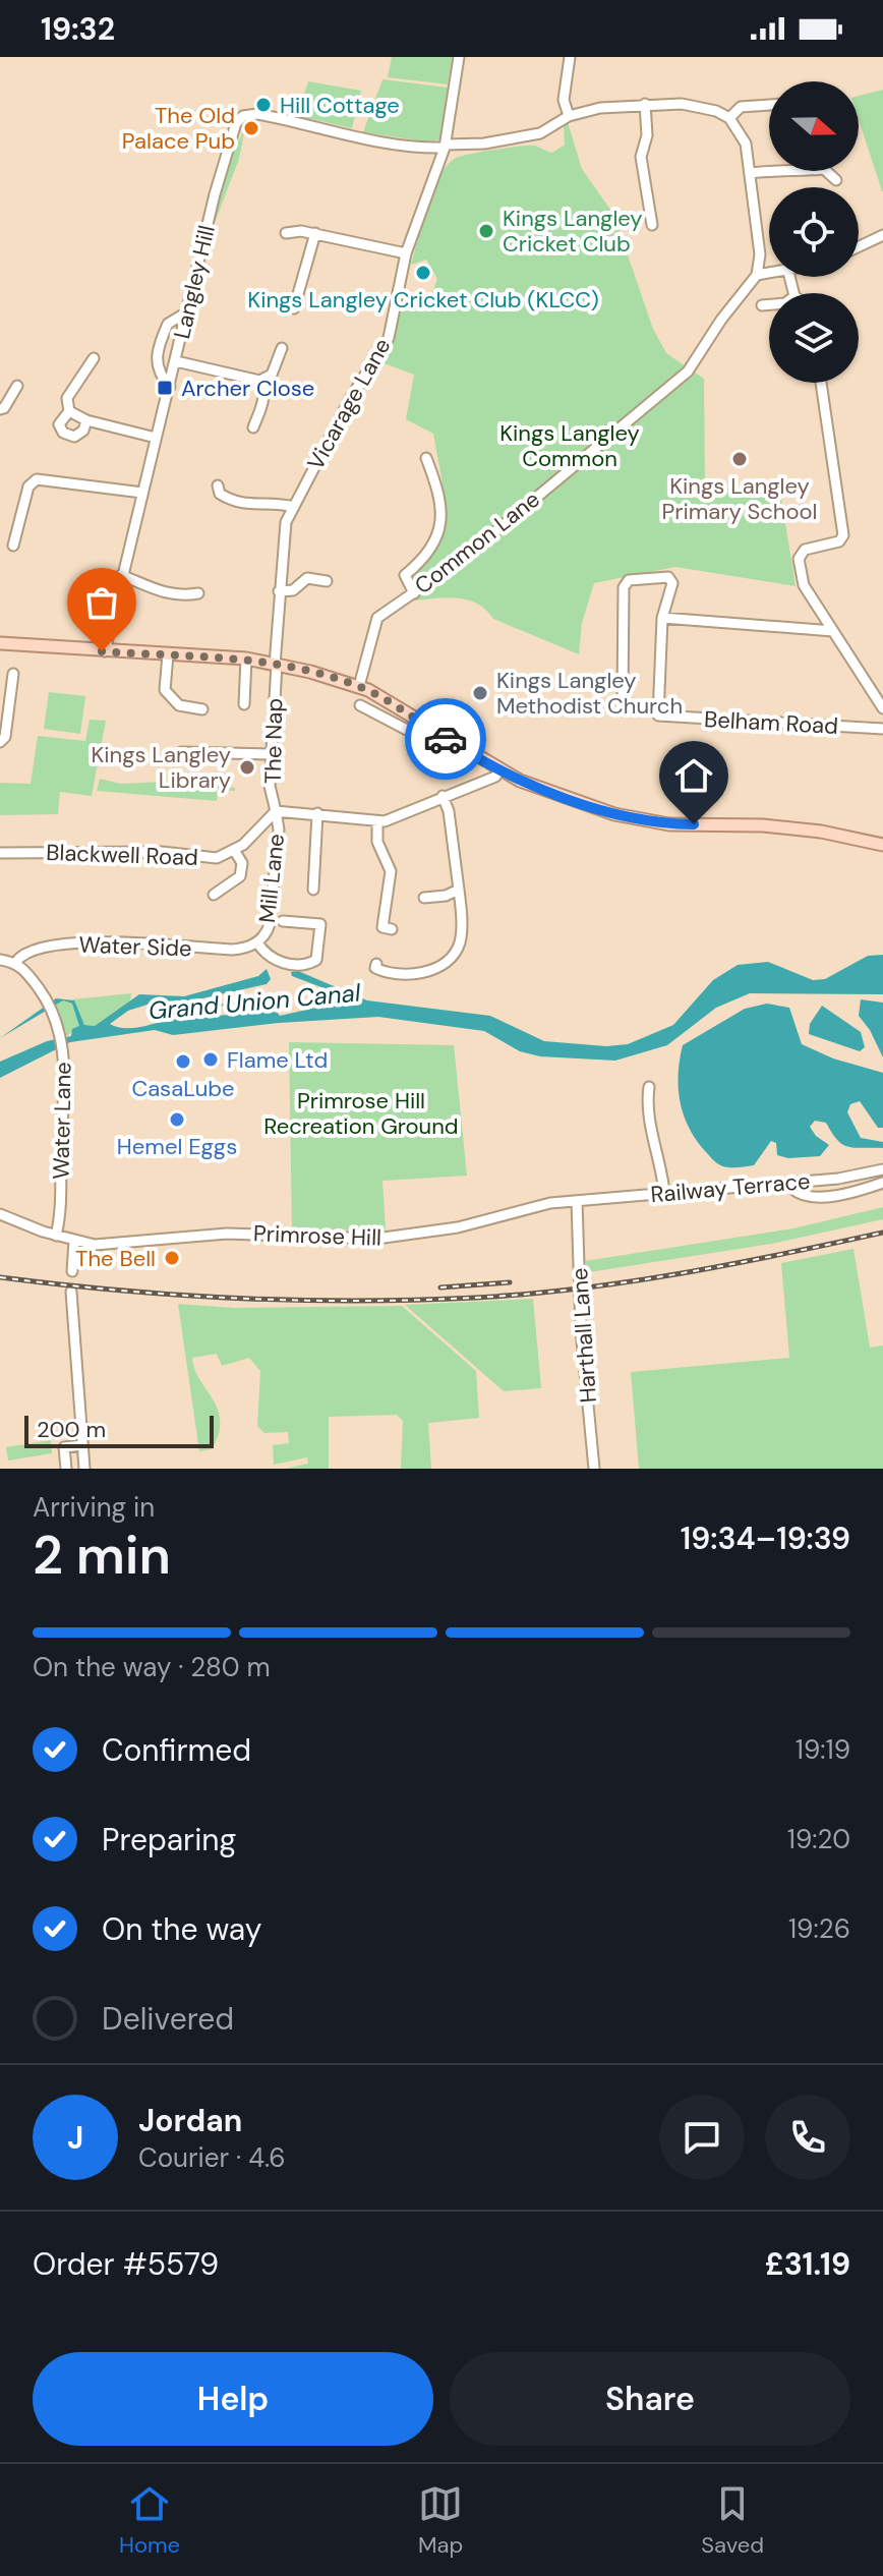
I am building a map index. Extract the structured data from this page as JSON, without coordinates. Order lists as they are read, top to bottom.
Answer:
{
  "streets": {
    "street": [
      "Langley Hill",
      "Vicarage Lane",
      "Common Lane",
      "Belham Road",
      "The Nap",
      "Blackwell Road",
      "Mill Lane",
      "Water Side",
      "Water Lane",
      "Railway Terrace",
      "Primrose Hill",
      "Harthall Lane"
    ]
  },
  "crossings": [
    ["Langley Hill", "Vicarage Lane"],
    ["Vicarage Lane", "The Nap"],
    ["The Nap", "Mill Lane"],
    ["Mill Lane", "Water Side"],
    ["Water Side", "Water Lane"],
    ["Water Lane", "Primrose Hill"],
    ["Railway Terrace", "Primrose Hill"],
    ["Railway Terrace", "Harthall Lane"],
    ["Primrose Hill", "Harthall Lane"]
  ],
  "water": ["Grand Union Canal"],
  "parks": ["Kings Langley Common", "Primrose Hill Recreation Ground"],
  "places": {
    "other": [
      "Hill Cottage",
      "The Old Palace Pub",
      "Kings Langley Cricket Club",
      "Kings Langley Cricket Club (KLCC)",
      "Kings Langley Primary School",
      "Kings Langley Methodist Church",
      "Kings Langley Library",
      "Flame Ltd",
      "CasaLube",
      "Hemel Eggs",
      "The Bell"
    ],
    "transit": ["Archer Close"]
  },
  "scale_bar": "200 m",
  "north": "right",
  "page": {
    "status": "19:32",
    "scale": "200 m",
    "heading": ["2 min", "Arriving in", "19:34–19:39"],
    "panel": [
      "Jordan",
      "Courier · 4.6",
      "Order #5579",
      "£31.19"
    ],
    "bar": "On the way · 280 m",
    "list": [
      ["Confirmed", "19:19"],
      ["Preparing", "19:20"],
      ["On the way", "19:26"],
      "Delivered"
    ],
    "round": "J",
    "buttons": ["Help", "Share"],
    "tabs": ["Home", "Map", "Saved"]
  }
}
